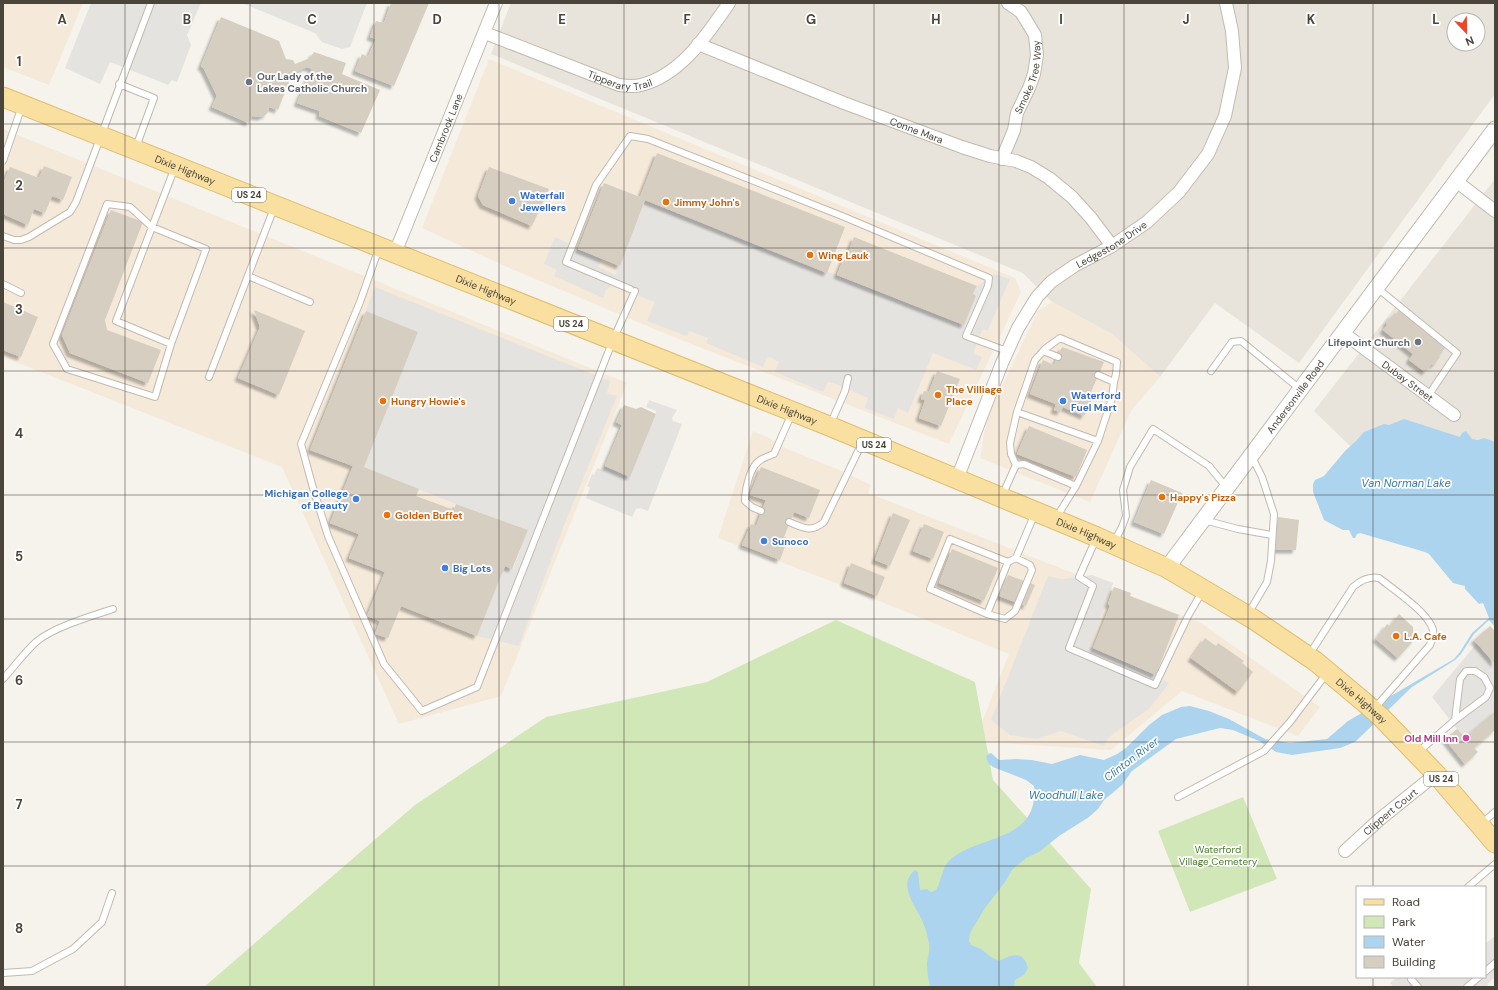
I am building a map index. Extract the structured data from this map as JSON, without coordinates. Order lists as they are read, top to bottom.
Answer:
{
  "streets": {
    "main road": ["Dixie Highway", "US 24"],
    "street": [
      "Tipperary Trail",
      "Smoke Tree Way",
      "Cambrook Lane",
      "Conne Mara",
      "Ledgestone Drive",
      "Dubay Street",
      "Andersonville Road",
      "Clippert Court"
    ]
  },
  "crossings": [
    ["Tipperary Trail", "Cambrook Lane"],
    ["Tipperary Trail", "Conne Mara"],
    ["Smoke Tree Way", "Conne Mara"],
    ["Cambrook Lane", "Dixie Highway"],
    ["Conne Mara", "Ledgestone Drive"],
    ["Dixie Highway", "Ledgestone Drive"],
    ["Dixie Highway", "Andersonville Road"],
    ["Dixie Highway", "Clippert Court"],
    ["Dubay Street", "Andersonville Road"]
  ],
  "water": ["Van Norman Lake", "Clinton River", "Woodhull Lake"],
  "parks": ["Waterford Village Cemetery"],
  "places": [
    "Our Lady of the Lakes Catholic Church",
    "Waterfall Jewellers",
    "Jimmy John's",
    "Wing Lauk",
    "Lifepoint Church",
    "The Villiage Place",
    "Hungry Howie's",
    "Waterford Fuel Mart",
    "Happy's Pizza",
    "Michigan College of Beauty",
    "Golden Buffet",
    "Sunoco",
    "Big Lots",
    "L.A. Cafe",
    "Old Mill Inn"
  ],
  "legend": [
    "Road",
    "Park",
    "Water",
    "Building"
  ],
  "north": "bottom",
  "grid": {
    "columns": [
      "A",
      "B",
      "C",
      "D",
      "E",
      "F",
      "G",
      "H",
      "I",
      "J",
      "K",
      "L"
    ],
    "rows": [
      "1",
      "2",
      "3",
      "4",
      "5",
      "6",
      "7",
      "8"
    ]
  }
}
